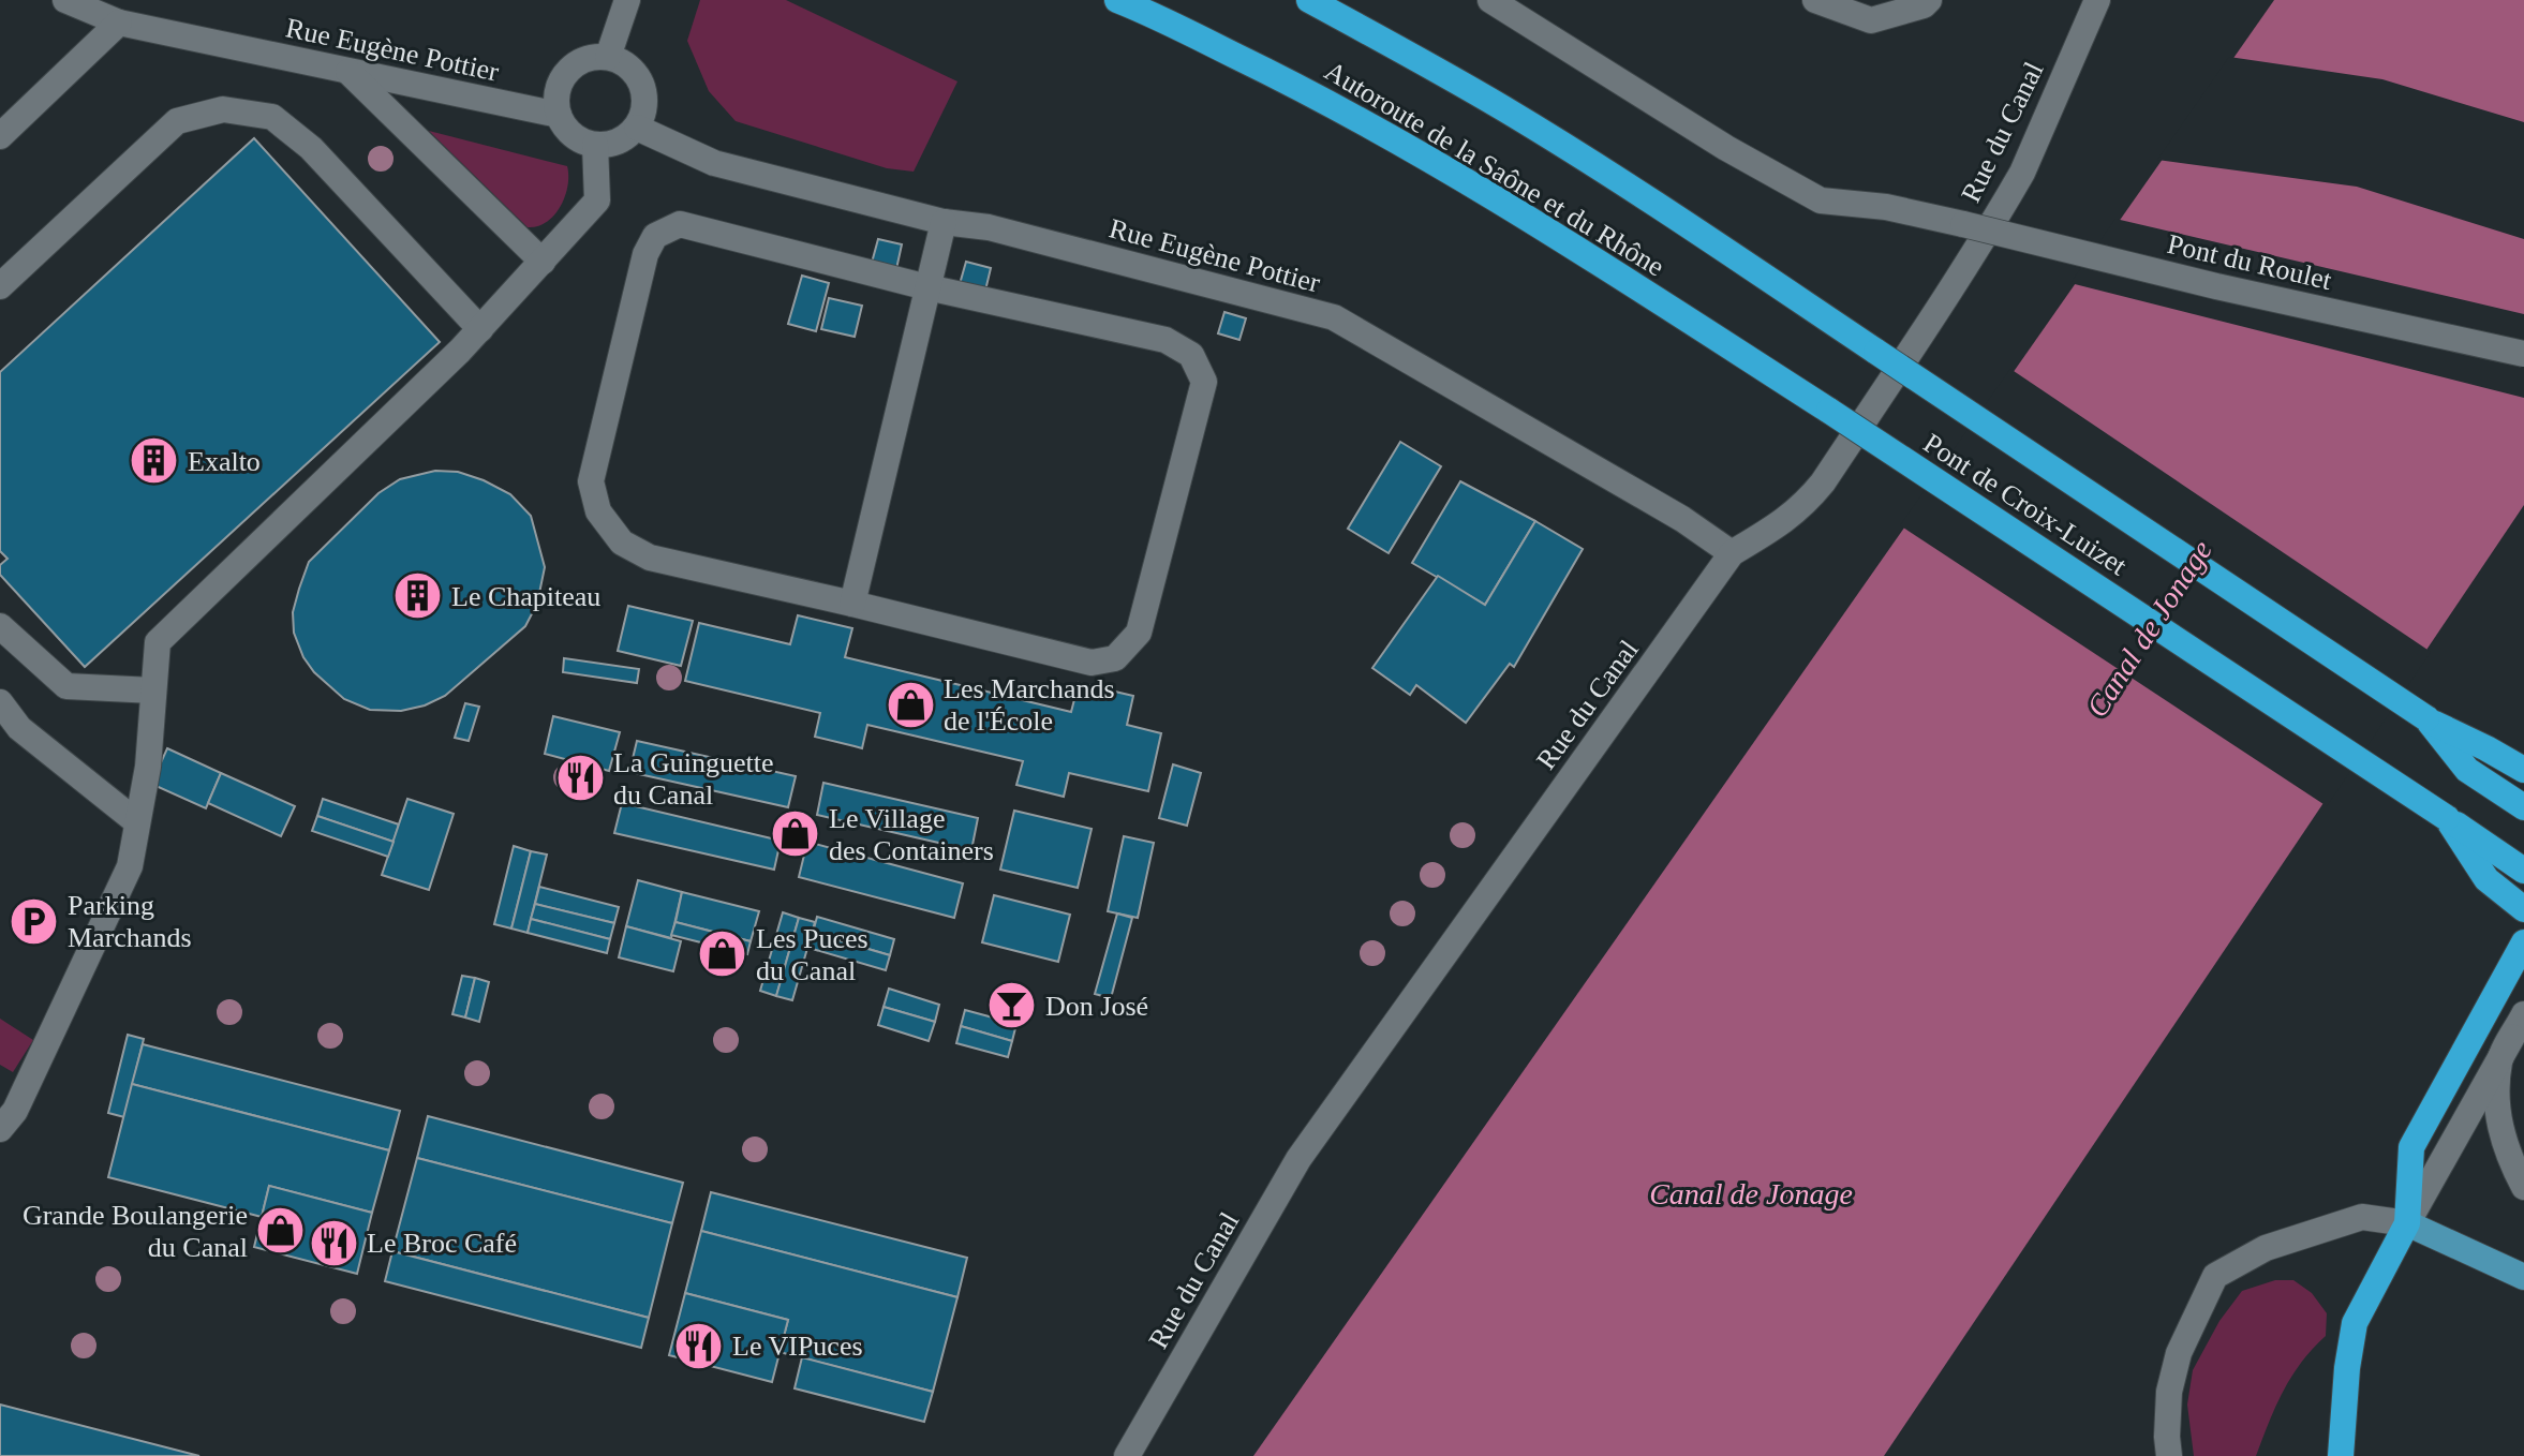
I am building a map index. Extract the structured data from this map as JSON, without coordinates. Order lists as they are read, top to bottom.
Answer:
{
  "streets": {
    "highway": ["Autoroute de la Saône et du Rhône", "Pont de Croix-Luizet"],
    "street": ["Rue Eugène Pottier", "Rue du Canal", "Pont du Roulet"]
  },
  "crossings": [
    ["Rue Eugène Pottier", "Rue du Canal"],
    ["Autoroute de la Saône et du Rhône", "Pont de Croix-Luizet"]
  ],
  "water": ["Canal de Jonage"],
  "places": {
    "building": ["Exalto", "Le Chapiteau"],
    "shop": [
      "Les Marchands de l'École",
      "Le Village des Containers",
      "Les Puces du Canal",
      "Grande Boulangerie du Canal"
    ],
    "restaurant": ["La Guinguette du Canal", "Le Broc Café", "Le VIPuces"],
    "parking": ["Parking Marchands"],
    "bar": ["Don José"]
  }
}
